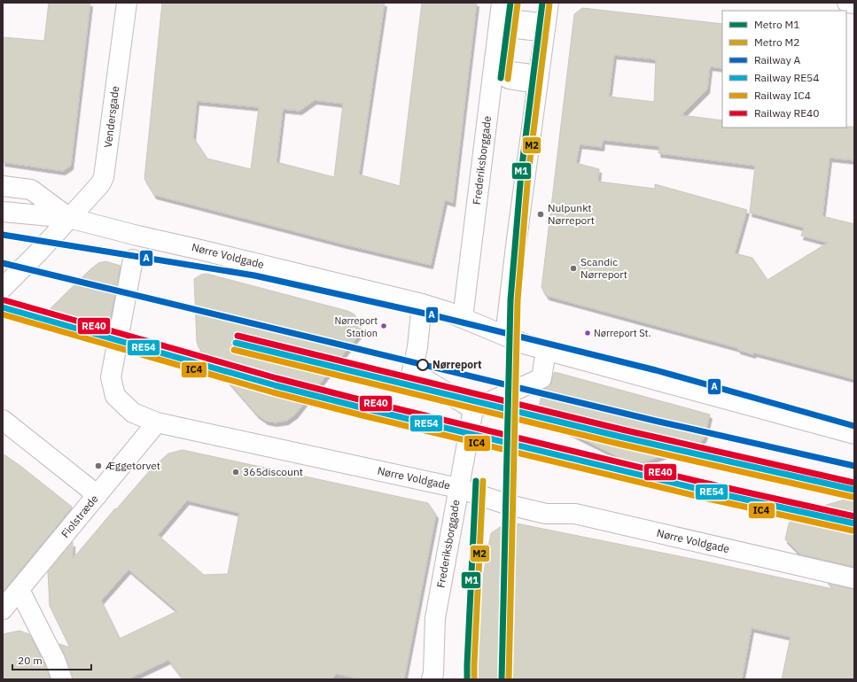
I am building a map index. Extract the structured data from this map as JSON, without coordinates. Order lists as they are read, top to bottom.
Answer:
{
  "streets": {
    "street": [
      "Vendersgade",
      "Frederiksborggade",
      "Nørre Voldgade",
      "Fiolstræde"
    ]
  },
  "crossings": [
    ["Vendersgade", "Nørre Voldgade"],
    ["Frederiksborggade", "Nørre Voldgade"],
    ["Nørre Voldgade", "Fiolstræde"]
  ],
  "places": [
    "Nulpunkt Nørreport",
    "Scandic Nørreport",
    "Nørreport Station",
    "Nørreport St.",
    "Nørreport",
    "Æggetorvet",
    "365discount"
  ],
  "lines": [
    "metro line M1",
    "metro line M2",
    "rail line A",
    "rail line RE40",
    "rail line RE54",
    "rail line IC4"
  ],
  "legend": [
    "Metro M1",
    "Metro M2",
    "Railway A",
    "Railway RE54",
    "Railway IC4",
    "Railway RE40"
  ],
  "scale_bar": "20 m"
}
